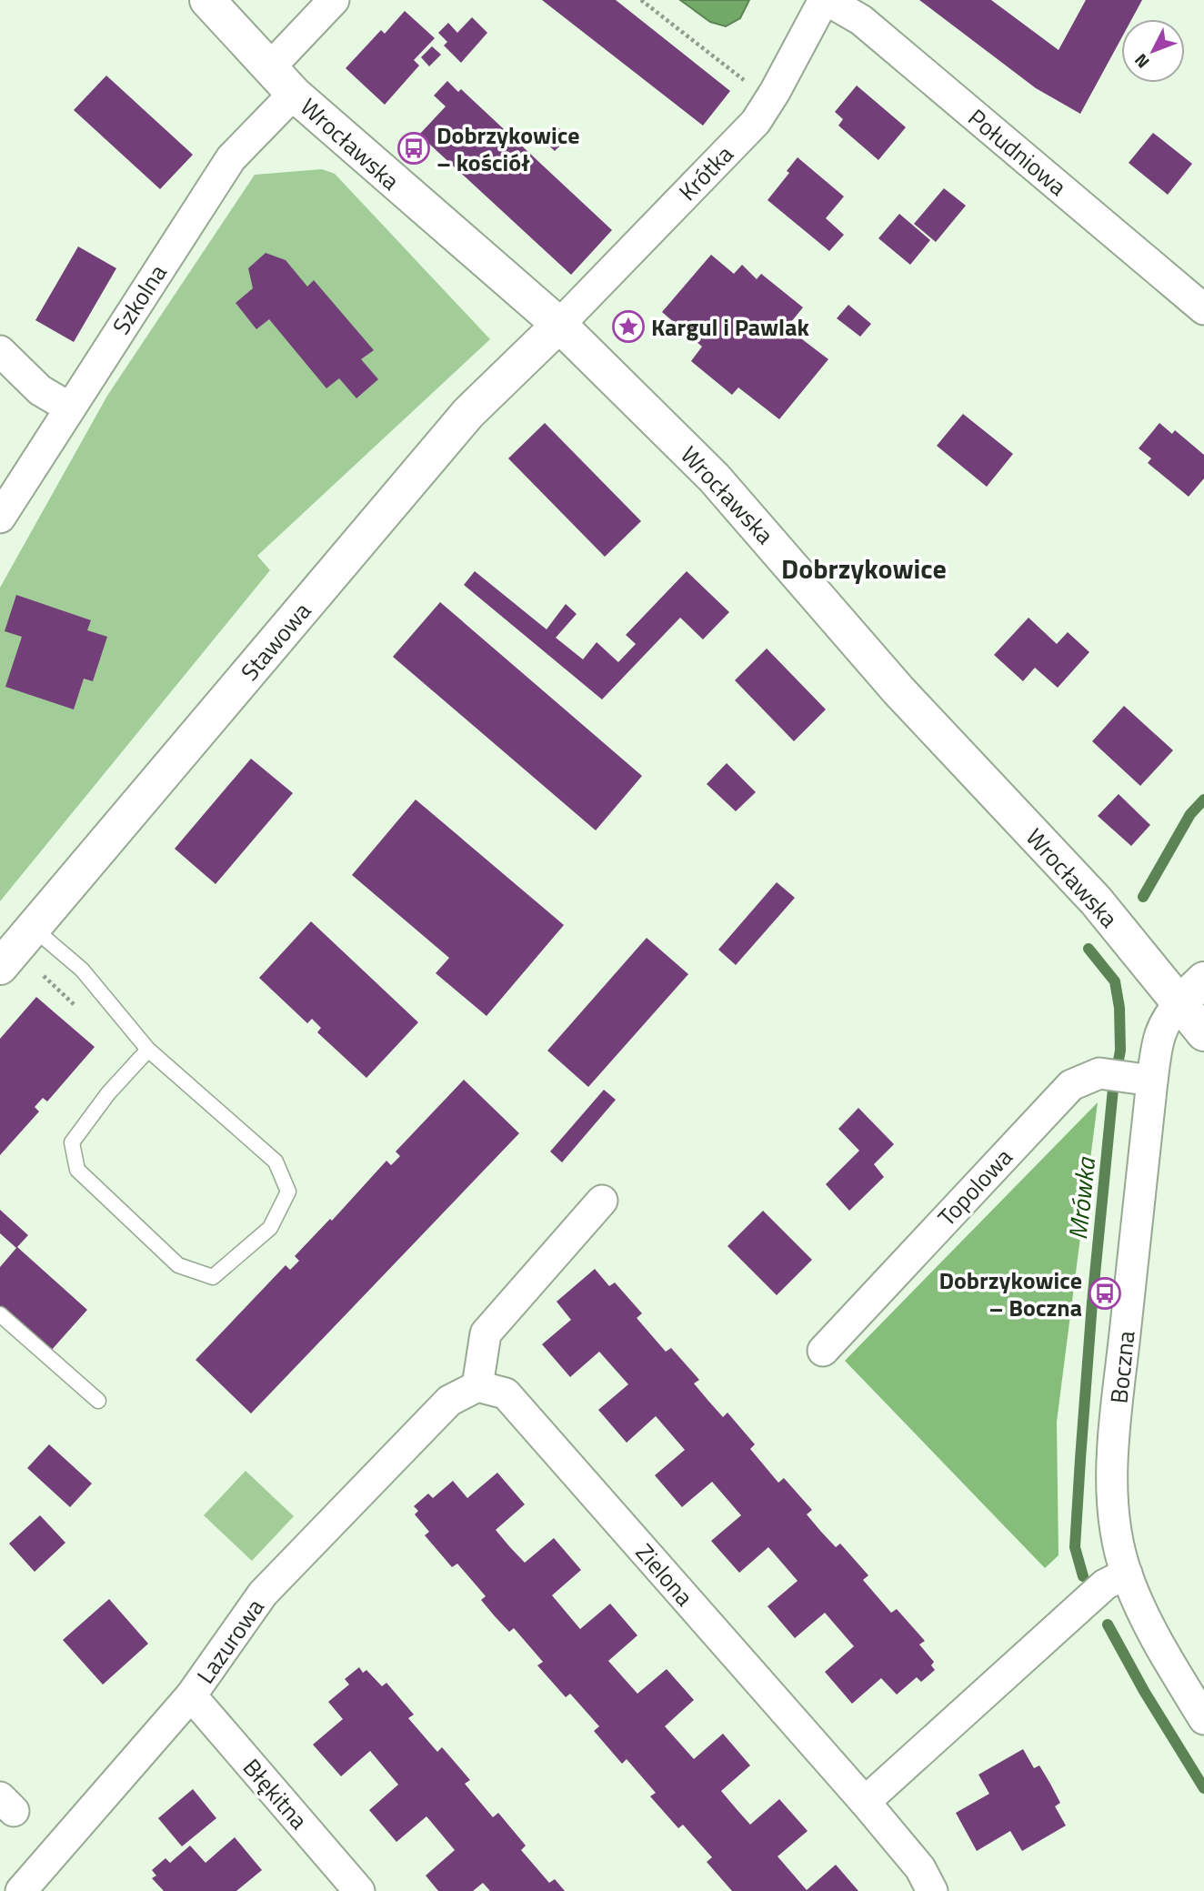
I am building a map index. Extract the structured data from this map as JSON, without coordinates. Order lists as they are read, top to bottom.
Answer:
{
  "streets": {
    "street": [
      "Wrocławska",
      "Południowa",
      "Krótka",
      "Szkolna",
      "Stawowa",
      "Topolowa",
      "Boczna",
      "Zielona",
      "Lazurowa",
      "Błękitna"
    ]
  },
  "crossings": [
    ["Wrocławska", "Krótka"],
    ["Wrocławska", "Szkolna"],
    ["Wrocławska", "Stawowa"],
    ["Wrocławska", "Boczna"],
    ["Południowa", "Krótka"],
    ["Krótka", "Stawowa"],
    ["Topolowa", "Boczna"],
    ["Zielona", "Lazurowa"],
    ["Lazurowa", "Błękitna"]
  ],
  "districts": ["Dobrzykowice"],
  "water": ["Mrówka"],
  "places": {
    "bus stop": ["Dobrzykowice – kościół", "Dobrzykowice – Boczna"],
    "place": ["Kargul i Pawlak"]
  },
  "north": "bottom left"
}
